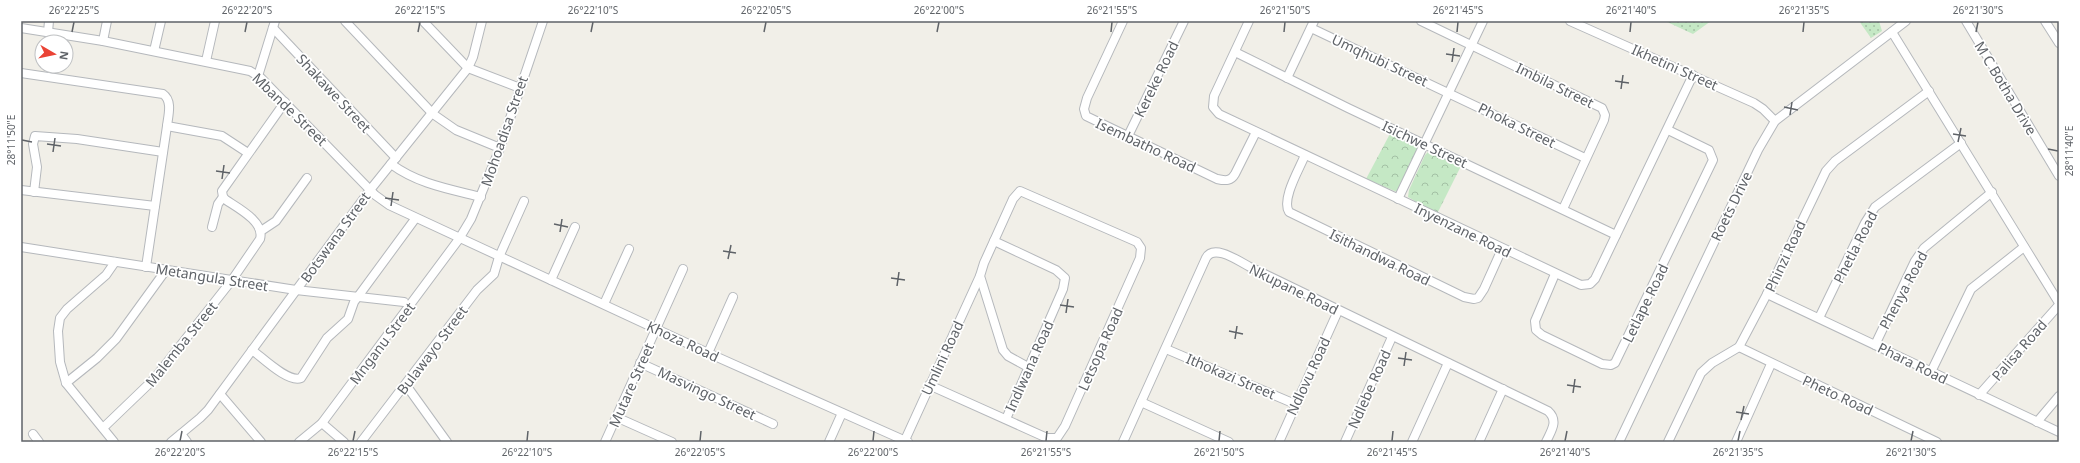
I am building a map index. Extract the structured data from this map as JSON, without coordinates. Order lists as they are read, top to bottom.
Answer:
{
  "streets": {
    "street": [
      "Umqhubi Street",
      "Ikhetini Street",
      "Kereke Road",
      "Imbila Street",
      "M C Botha Drive",
      "Shakawe Street",
      "Mbande Street",
      "Phoka Street",
      "Mohoadisa Street",
      "Isichwe Street",
      "Isembatho Road",
      "Roets Drive",
      "Inyenzane Road",
      "Botswana Street",
      "Phetla Road",
      "Phinzi Road",
      "Isithandwa Road",
      "Metangula Street",
      "Nkupane Road",
      "Phenya Road",
      "Letlape Road",
      "Khoza Road",
      "Mnganu Street",
      "Malemba Street",
      "Letsopa Road",
      "Bulawayo Street",
      "Palisa Road",
      "Umlini Road",
      "Phara Road",
      "Indlwana Road",
      "Ithokazi Street",
      "Ndlovu Road",
      "Mutare Street",
      "Ndlebe Road",
      "Masvingo Street",
      "Pheto Road"
    ]
  },
  "crossings": [
    ["Umqhubi Street", "Phoka Street"],
    ["Ikhetini Street", "Roets Drive"],
    ["Ikhetini Street", "Inyenzane Road"],
    ["Kereke Road", "Isembatho Road"],
    ["Imbila Street", "Phoka Street"],
    ["Imbila Street", "Isichwe Street"],
    ["Shakawe Street", "Mohoadisa Street"],
    ["Shakawe Street", "Botswana Street"],
    ["Mbande Street", "Mohoadisa Street"],
    ["Mbande Street", "Botswana Street"],
    ["Mbande Street", "Khoza Road"],
    ["Mbande Street", "Mnganu Street"],
    ["Mohoadisa Street", "Khoza Road"],
    ["Mohoadisa Street", "Mnganu Street"],
    ["Isichwe Street", "Inyenzane Road"],
    ["Isembatho Road", "Inyenzane Road"],
    ["Inyenzane Road", "Isithandwa Road"],
    ["Inyenzane Road", "Letlape Road"],
    ["Botswana Street", "Metangula Street"],
    ["Phetla Road", "Phara Road"],
    ["Phinzi Road", "Phara Road"],
    ["Phinzi Road", "Pheto Road"],
    ["Metangula Street", "Malemba Street"],
    ["Nkupane Road", "Ithokazi Street"],
    ["Nkupane Road", "Ndlovu Road"],
    ["Nkupane Road", "Ndlebe Road"],
    ["Phenya Road", "Phara Road"],
    ["Khoza Road", "Mnganu Street"],
    ["Khoza Road", "Bulawayo Street"],
    ["Khoza Road", "Umlini Road"],
    ["Khoza Road", "Mutare Street"],
    ["Letsopa Road", "Umlini Road"],
    ["Letsopa Road", "Indlwana Road"],
    ["Palisa Road", "Phara Road"],
    ["Umlini Road", "Indlwana Road"],
    ["Ithokazi Street", "Ndlovu Road"],
    ["Mutare Street", "Masvingo Street"]
  ],
  "north": "right",
  "coordinates": [
    "26°22'25\"S",
    "26°22'20\"S",
    "26°22'15\"S",
    "26°22'10\"S",
    "26°22'05\"S",
    "26°22'00\"S",
    "26°21'55\"S",
    "26°21'50\"S",
    "26°21'45\"S",
    "26°21'40\"S",
    "26°21'35\"S",
    "26°21'30\"S",
    "28°11'50\"E",
    "28°11'40\"E"
  ]
}
